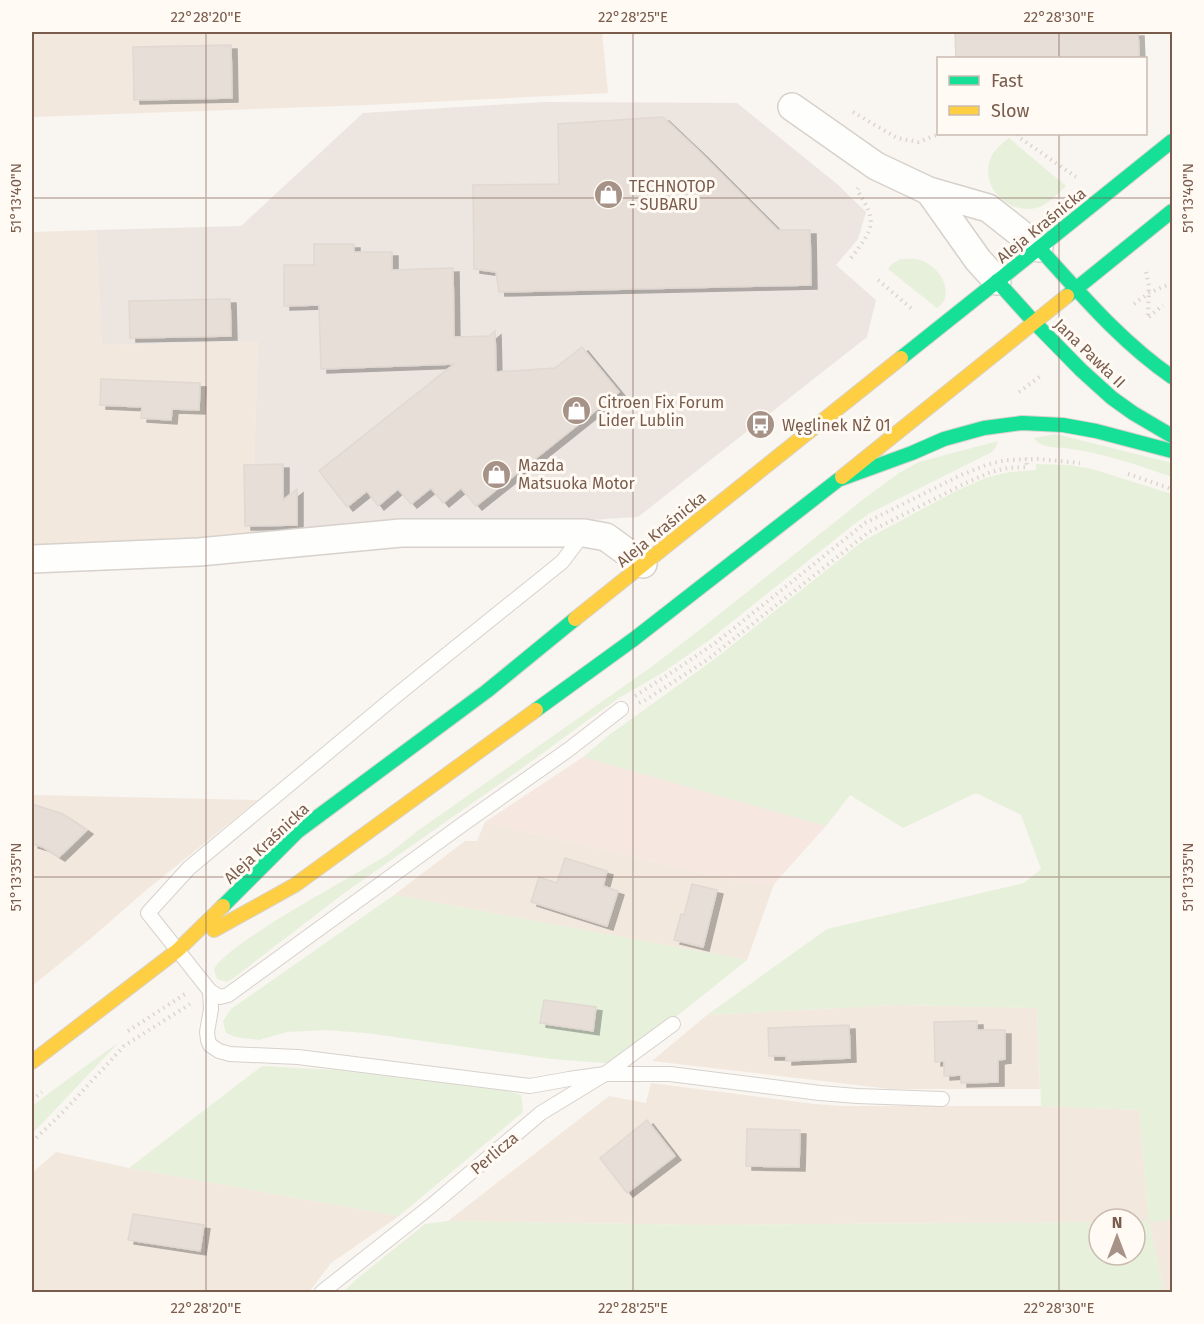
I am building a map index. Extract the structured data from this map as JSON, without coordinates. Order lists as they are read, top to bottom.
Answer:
{
  "streets": {
    "main road": ["Aleja Kraśnicka", "Jana Pawła II"],
    "lane": ["Perlicza"]
  },
  "crossings": [
    ["Aleja Kraśnicka", "Jana Pawła II"]
  ],
  "places": {
    "shop": ["TECHNOTOP - SUBARU", "Citroen Fix Forum Lider Lublin", "Mazda Matsuoka Motor"],
    "bus stop": ["Węglinek NŻ 01"]
  },
  "legend": ["Fast", "Slow"],
  "north": "top",
  "coordinates": [
    "22°28'20\"E",
    "22°28'25\"E",
    "22°28'30\"E",
    "51°13'40\"N",
    "51°13'35\"N"
  ]
}
